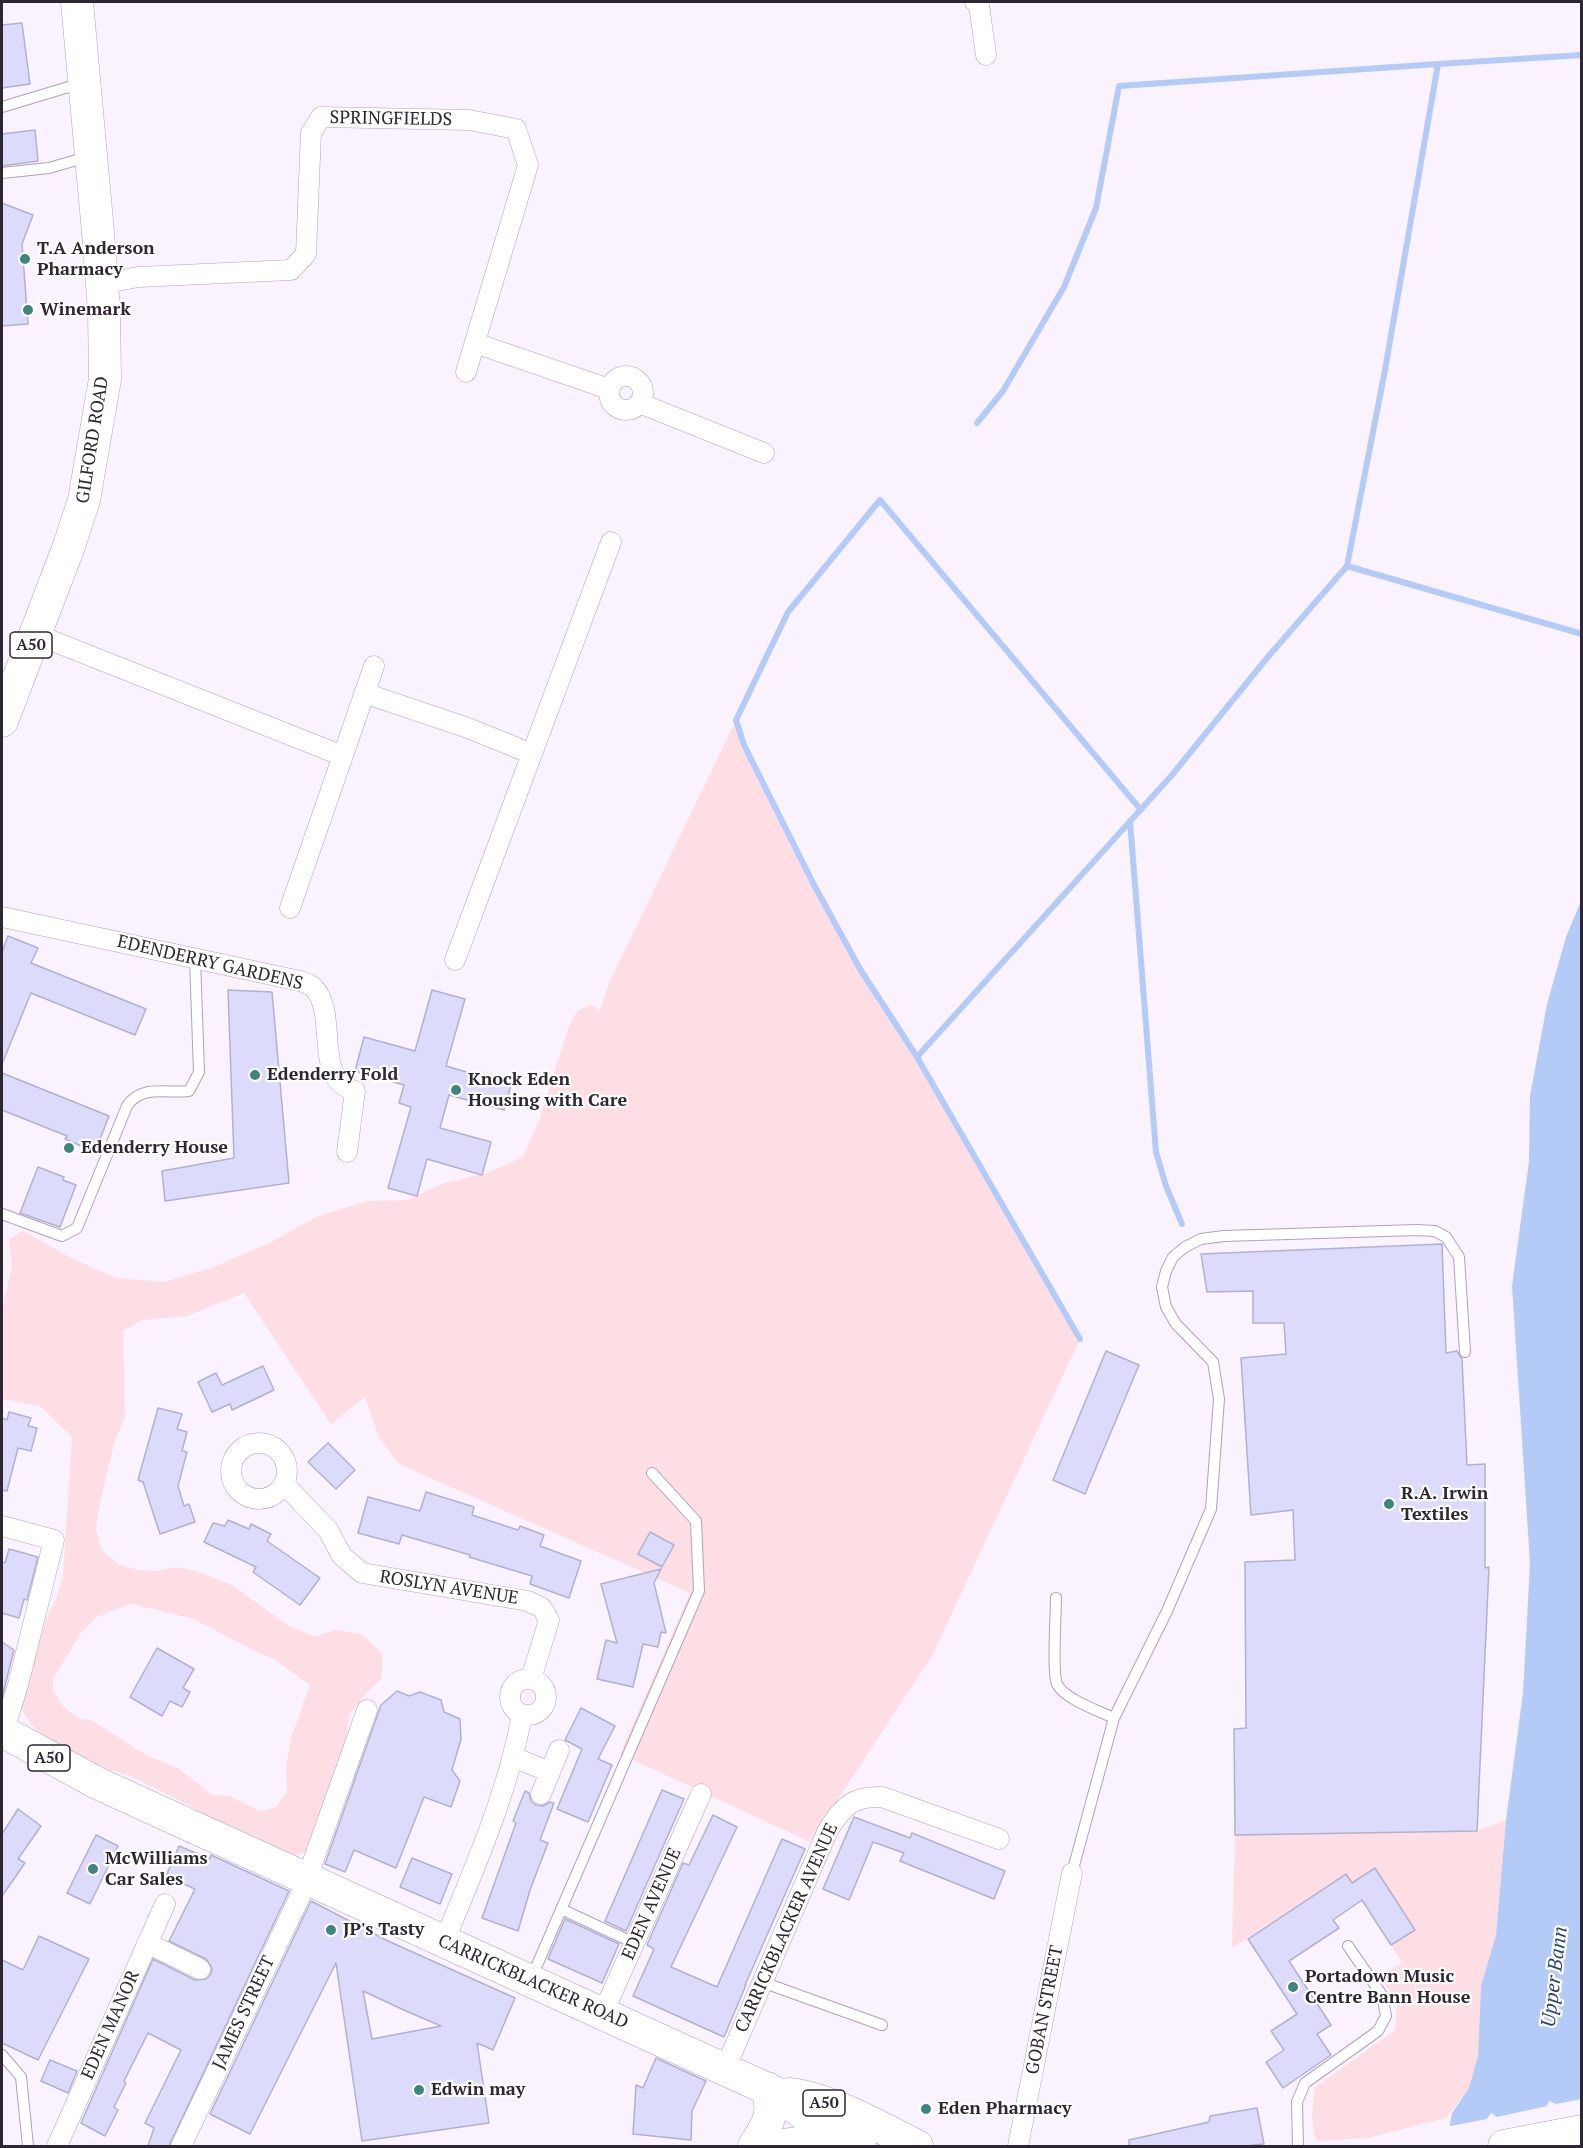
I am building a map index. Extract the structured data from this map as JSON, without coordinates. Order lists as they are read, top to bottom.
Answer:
{
  "streets": {
    "main road": ["GILFORD ROAD", "A50", "CARRICKBLACKER ROAD"],
    "street": [
      "SPRINGFIELDS",
      "EDENDERRY GARDENS",
      "ROSLYN AVENUE",
      "EDEN AVENUE",
      "CARRICKBLACKER AVENUE",
      "GOBAN STREET",
      "JAMES STREET",
      "EDEN MANOR"
    ]
  },
  "crossings": [
    ["SPRINGFIELDS", "GILFORD ROAD"],
    ["EDEN AVENUE", "CARRICKBLACKER ROAD"],
    ["CARRICKBLACKER AVENUE", "CARRICKBLACKER ROAD"],
    ["CARRICKBLACKER ROAD", "JAMES STREET"]
  ],
  "water": ["Upper Bann"],
  "places": [
    "T.A Anderson Pharmacy",
    "Winemark",
    "Edenderry Fold",
    "Knock Eden Housing with Care",
    "Edenderry House",
    "R.A. Irwin Textiles",
    "McWilliams Car Sales",
    "JP's Tasty",
    "Portadown Music Centre Bann House",
    "Edwin may",
    "Eden Pharmacy"
  ]
}
